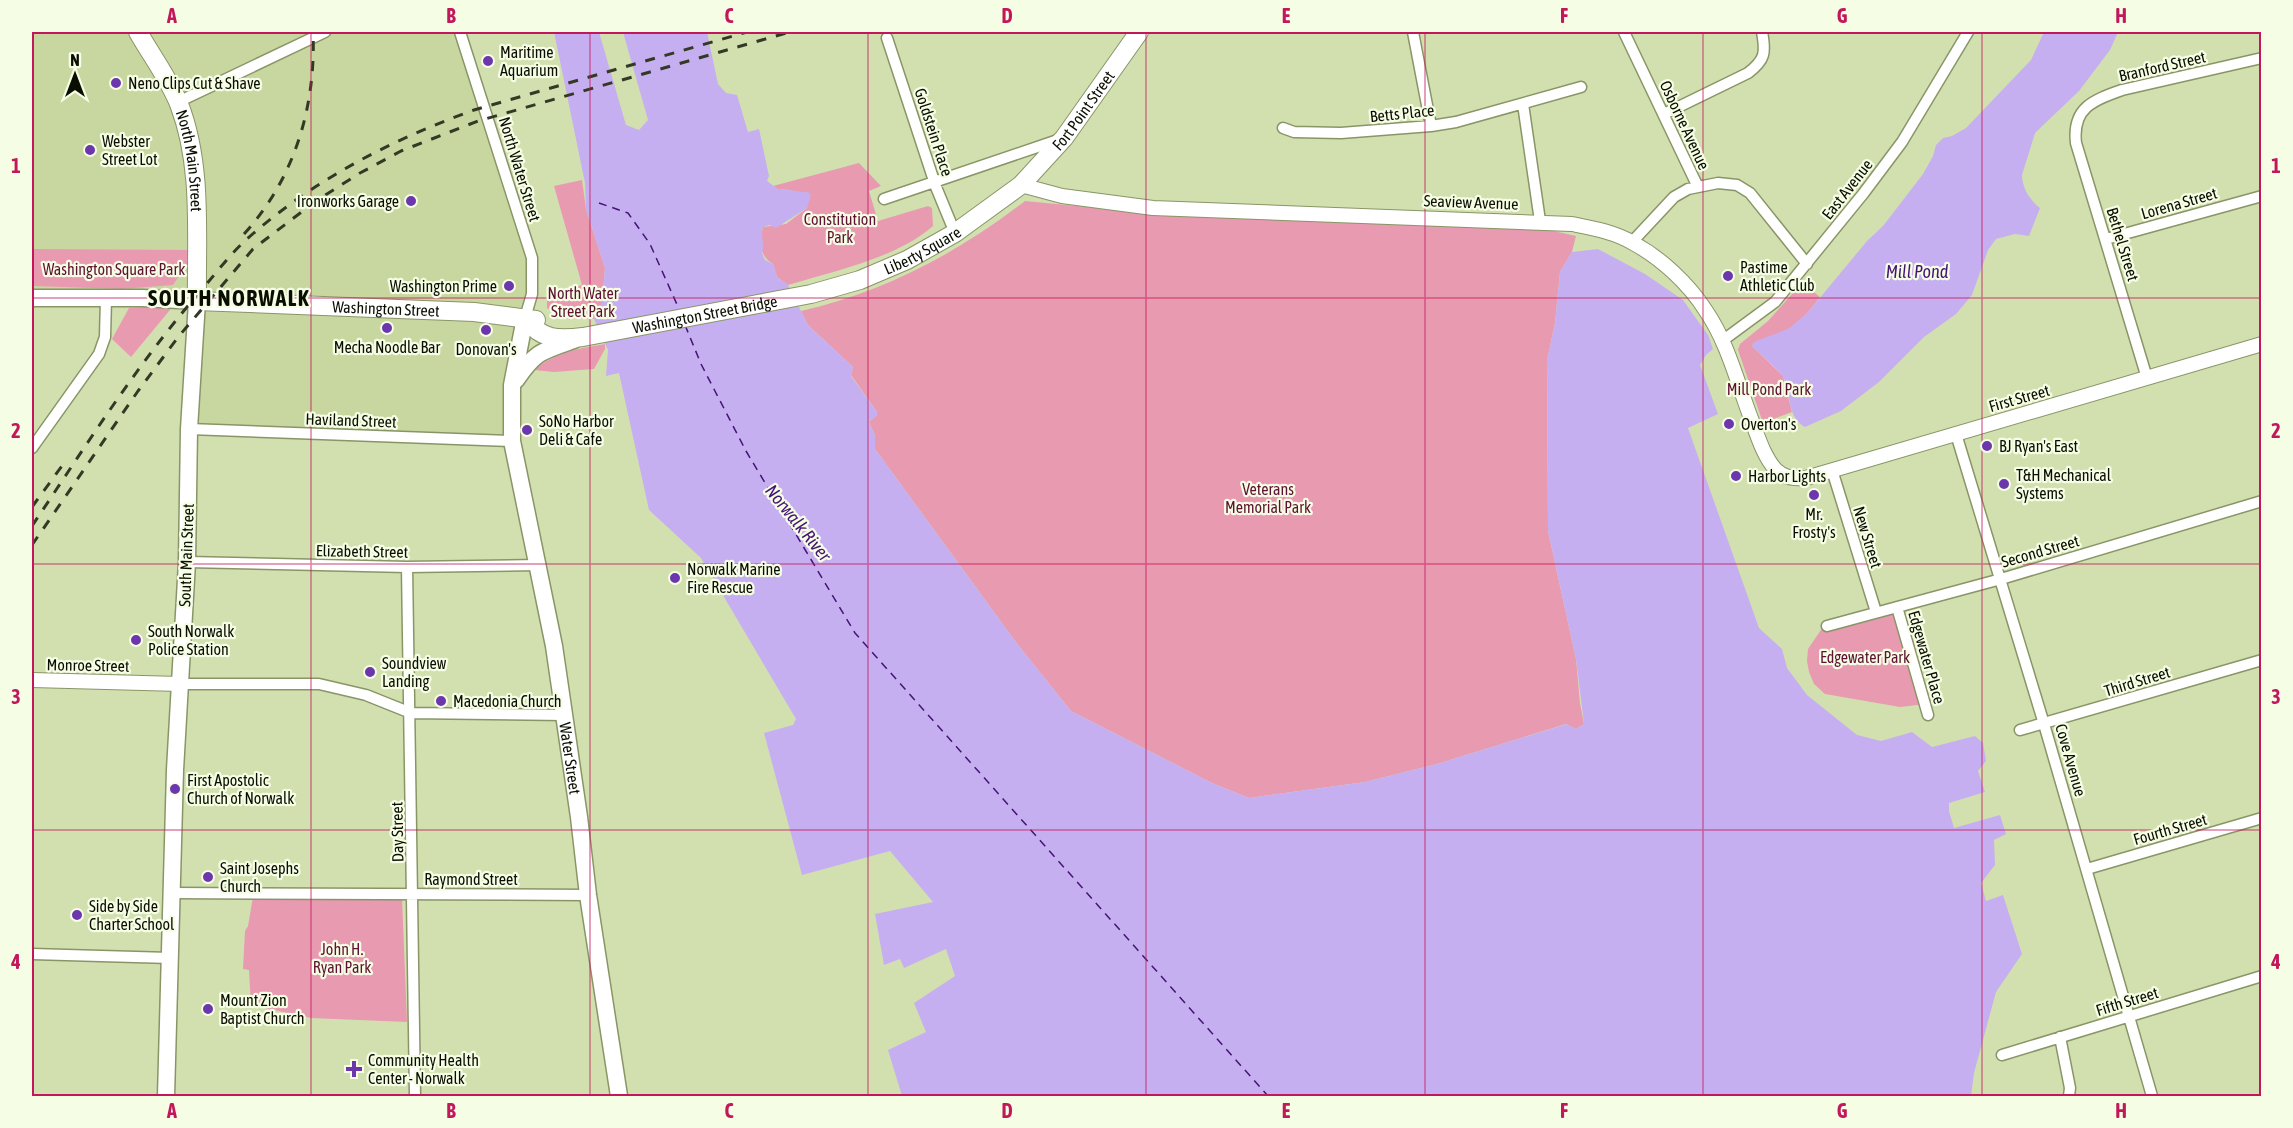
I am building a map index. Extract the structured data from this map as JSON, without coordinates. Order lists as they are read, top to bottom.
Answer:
{
  "streets": {
    "main road": [
      "Fort Point Street",
      "North Main Street",
      "Liberty Square",
      "Washington Street",
      "Washington Street Bridge",
      "South Main Street",
      "Water Street"
    ],
    "street": [
      "Branford Street",
      "Betts Place",
      "Osborne Avenue",
      "Goldstein Place",
      "North Water Street",
      "East Avenue",
      "Seaview Avenue",
      "Lorena Street",
      "Bethel Street",
      "First Street",
      "Haviland Street",
      "New Street",
      "Elizabeth Street",
      "Second Street",
      "Edgewater Place",
      "Monroe Street",
      "Third Street",
      "Cove Avenue",
      "Fourth Street",
      "Day Street",
      "Raymond Street",
      "Fifth Street"
    ]
  },
  "crossings": [
    ["Branford Street", "Bethel Street"],
    ["Fort Point Street", "Seaview Avenue"],
    ["Fort Point Street", "Liberty Square"],
    ["Osborne Avenue", "Seaview Avenue"],
    ["Goldstein Place", "Liberty Square"],
    ["North Main Street", "Washington Street"],
    ["North Main Street", "South Main Street"],
    ["North Water Street", "Washington Street"],
    ["North Water Street", "Water Street"],
    ["East Avenue", "Seaview Avenue"],
    ["Seaview Avenue", "Liberty Square"],
    ["Seaview Avenue", "First Street"],
    ["Lorena Street", "Bethel Street"],
    ["Bethel Street", "First Street"],
    ["Liberty Square", "Washington Street Bridge"],
    ["Washington Street", "Washington Street Bridge"],
    ["Washington Street", "South Main Street"],
    ["Washington Street", "Water Street"],
    ["First Street", "New Street"],
    ["First Street", "Cove Avenue"],
    ["Haviland Street", "South Main Street"],
    ["Haviland Street", "Water Street"],
    ["New Street", "Second Street"],
    ["Elizabeth Street", "South Main Street"],
    ["Elizabeth Street", "Water Street"],
    ["Elizabeth Street", "Day Street"],
    ["Second Street", "Edgewater Place"],
    ["Second Street", "Cove Avenue"],
    ["South Main Street", "Monroe Street"],
    ["South Main Street", "Raymond Street"],
    ["Third Street", "Cove Avenue"],
    ["Water Street", "Raymond Street"],
    ["Cove Avenue", "Fourth Street"],
    ["Cove Avenue", "Fifth Street"],
    ["Day Street", "Raymond Street"]
  ],
  "districts": ["SOUTH NORWALK"],
  "water": ["Mill Pond", "Norwalk River"],
  "parks": [
    "Constitution Park",
    "Washington Square Park",
    "North Water Street Park",
    "Mill Pond Park",
    "Veterans Memorial Park",
    "Edgewater Park",
    "John H. Ryan Park"
  ],
  "places": {
    "other": [
      "Maritime Aquarium",
      "Neno Clips Cut & Shave",
      "Webster Street Lot",
      "Ironworks Garage",
      "Pastime Athletic Club",
      "Washington Prime",
      "Mecha Noodle Bar",
      "Donovan's",
      "Overton's",
      "SoNo Harbor Deli & Cafe",
      "BJ Ryan's East",
      "Harbor Lights",
      "T&H Mechanical Systems",
      "Mr. Frosty's",
      "Norwalk Marine Fire Rescue",
      "South Norwalk Police Station",
      "Soundview Landing",
      "Macedonia Church",
      "First Apostolic Church of Norwalk",
      "Saint Josephs Church",
      "Side by Side Charter School",
      "Mount Zion Baptist Church"
    ],
    "health": ["Community Health Center - Norwalk"]
  },
  "north": "top",
  "grid": {
    "columns": [
      "A",
      "B",
      "C",
      "D",
      "E",
      "F",
      "G",
      "H"
    ],
    "rows": [
      "1",
      "2",
      "3",
      "4"
    ]
  }
}
